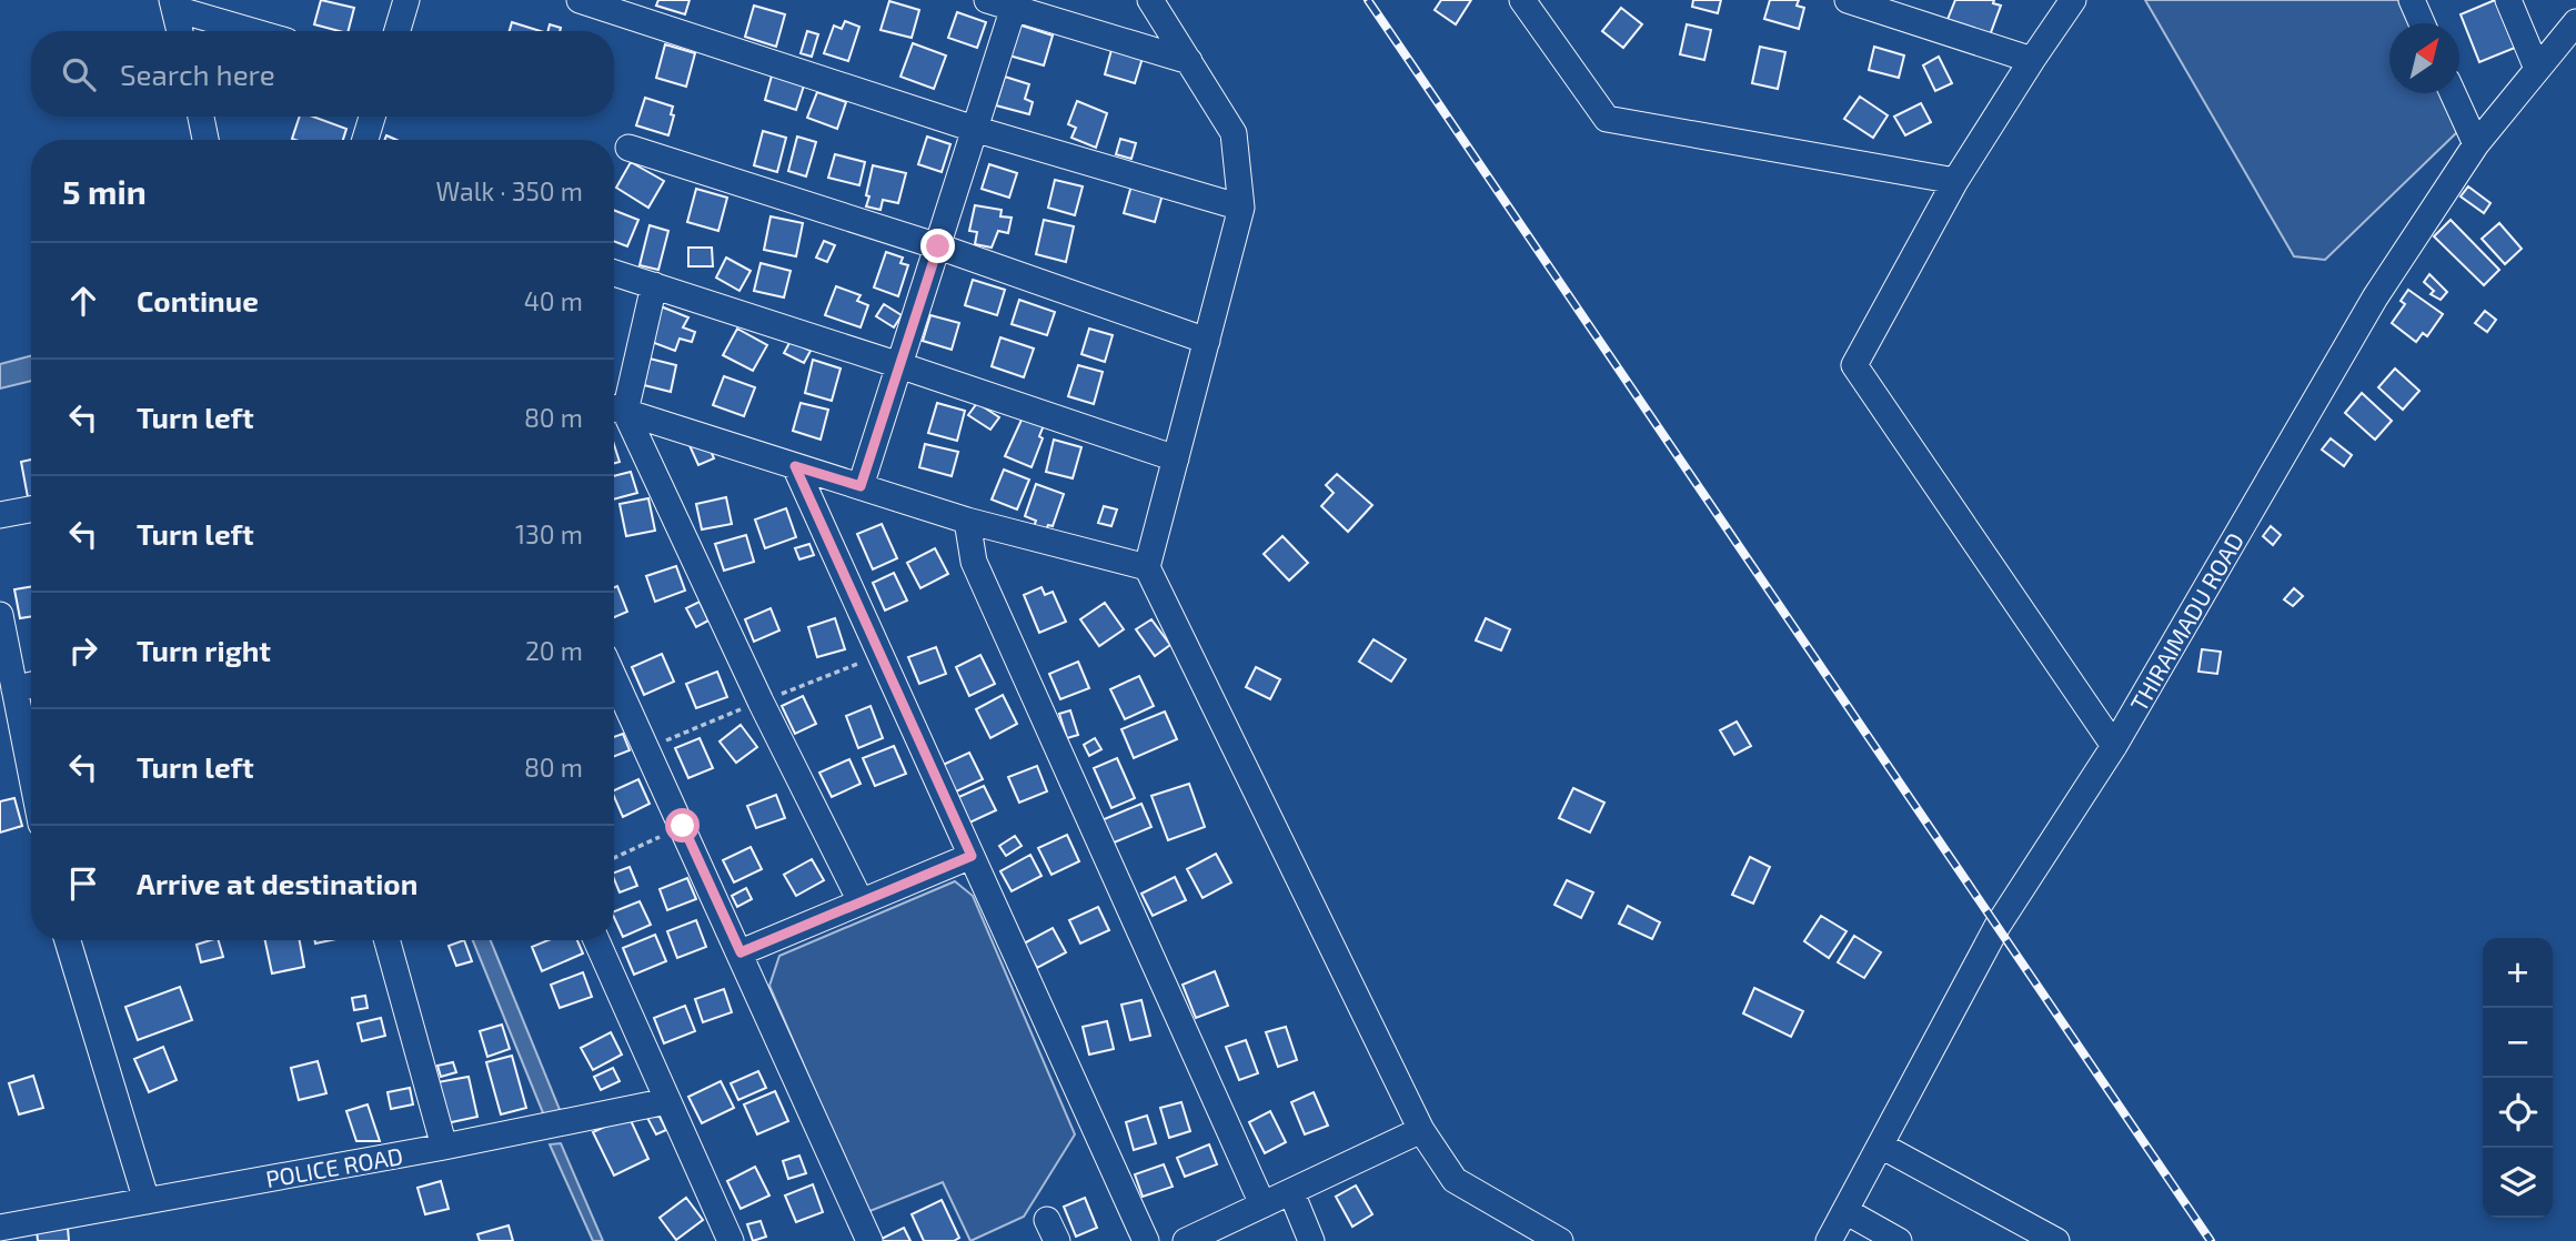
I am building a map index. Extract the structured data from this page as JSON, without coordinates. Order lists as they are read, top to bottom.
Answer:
{
  "streets": {
    "street": ["THIRAIMADU ROAD", "POLICE ROAD"]
  },
  "north": "top right",
  "page": {
    "search": "Search here",
    "heading": ["5 min", "Walk · 350 m"],
    "list": [
      ["Continue", "40 m"],
      ["Turn left", "80 m"],
      ["Turn left", "130 m"],
      ["Turn right", "20 m"],
      ["Turn left", "80 m"],
      "Arrive at destination"
    ],
    "map_buttons": ["+", "−"]
  }
}
